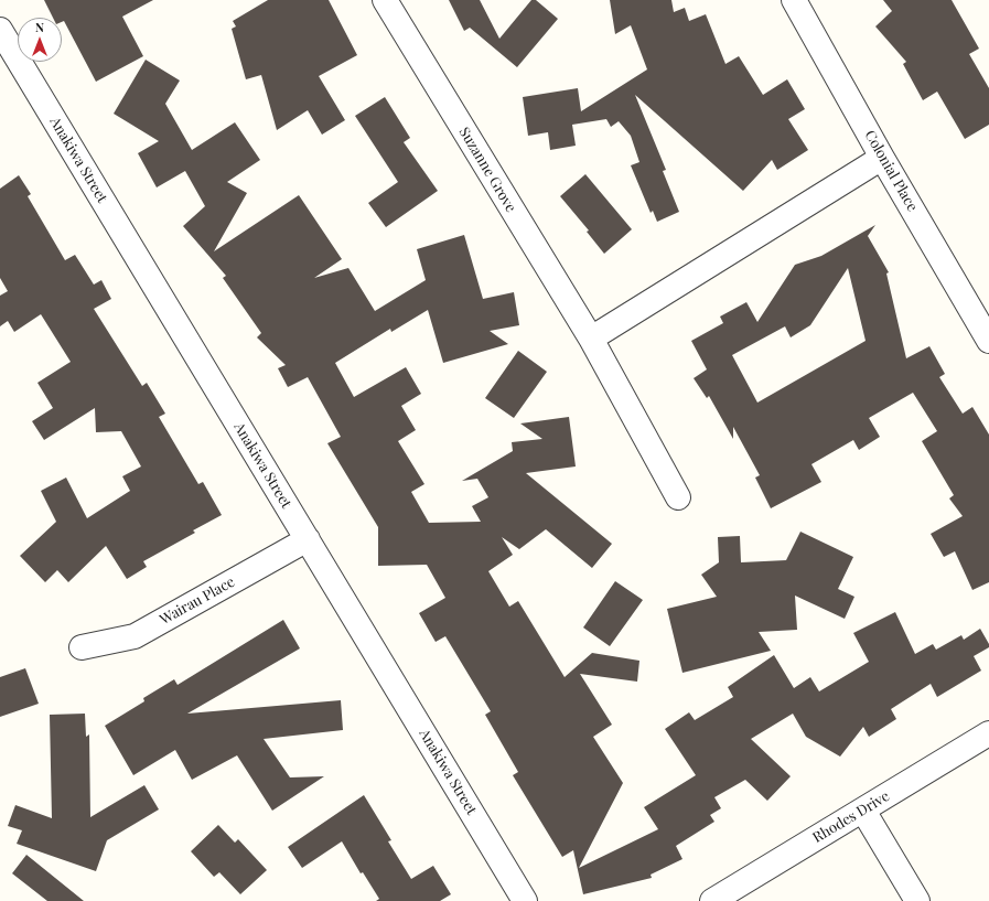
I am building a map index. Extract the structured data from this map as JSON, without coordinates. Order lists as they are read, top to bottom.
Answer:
{
  "streets": {
    "street": [
      "Anakiwa Street",
      "Suzanne Grove",
      "Colonial Place",
      "Wairau Place",
      "Rhodes Drive"
    ]
  },
  "crossings": [
    ["Anakiwa Street", "Wairau Place"]
  ],
  "north": "top"
}
